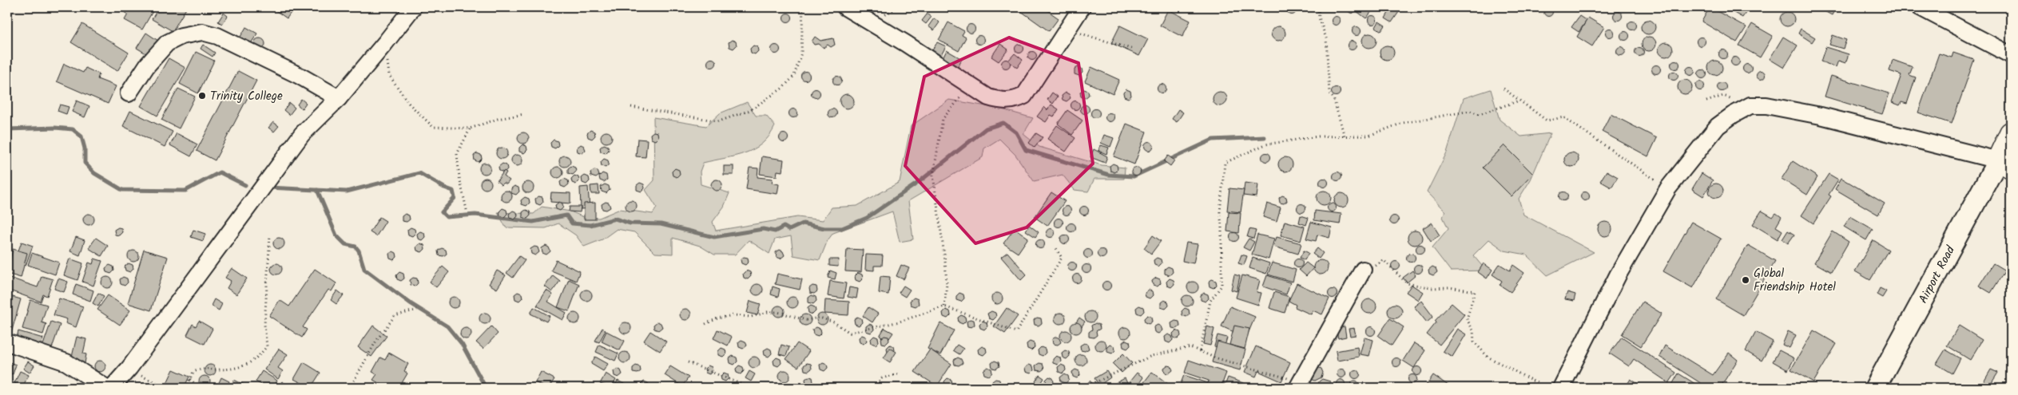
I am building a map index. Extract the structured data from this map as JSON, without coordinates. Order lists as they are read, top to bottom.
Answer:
{
  "streets": {
    "street": ["Airport Road"]
  },
  "places": ["Trinity College", "Global Friendship Hotel"]
}
